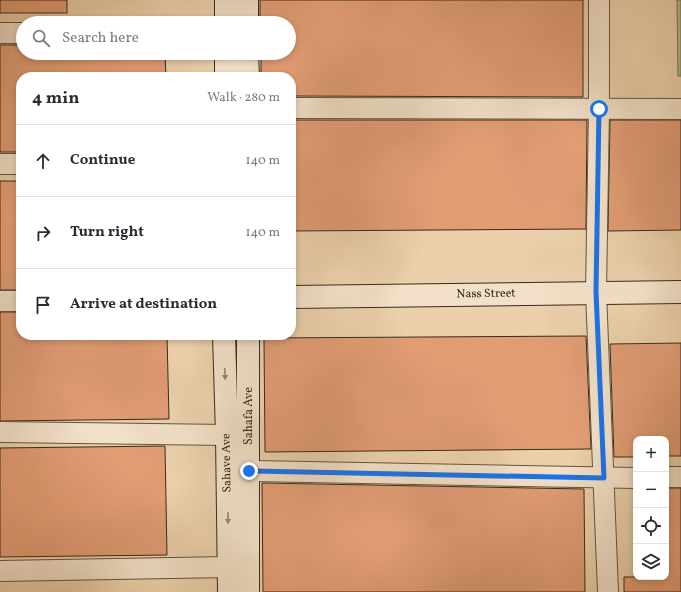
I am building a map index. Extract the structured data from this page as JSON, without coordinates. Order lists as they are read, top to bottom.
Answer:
{
  "streets": {
    "main road": ["Nass Street", "Sahafa Ave", "Sahave Ave"]
  },
  "one_way": ["Sahave Ave"],
  "page": {
    "search": "Search here",
    "heading": ["4 min", "Walk · 280 m"],
    "list": [
      ["Continue", "140 m"],
      ["Turn right", "140 m"],
      "Arrive at destination"
    ],
    "map_buttons": ["+", "−"]
  }
}
